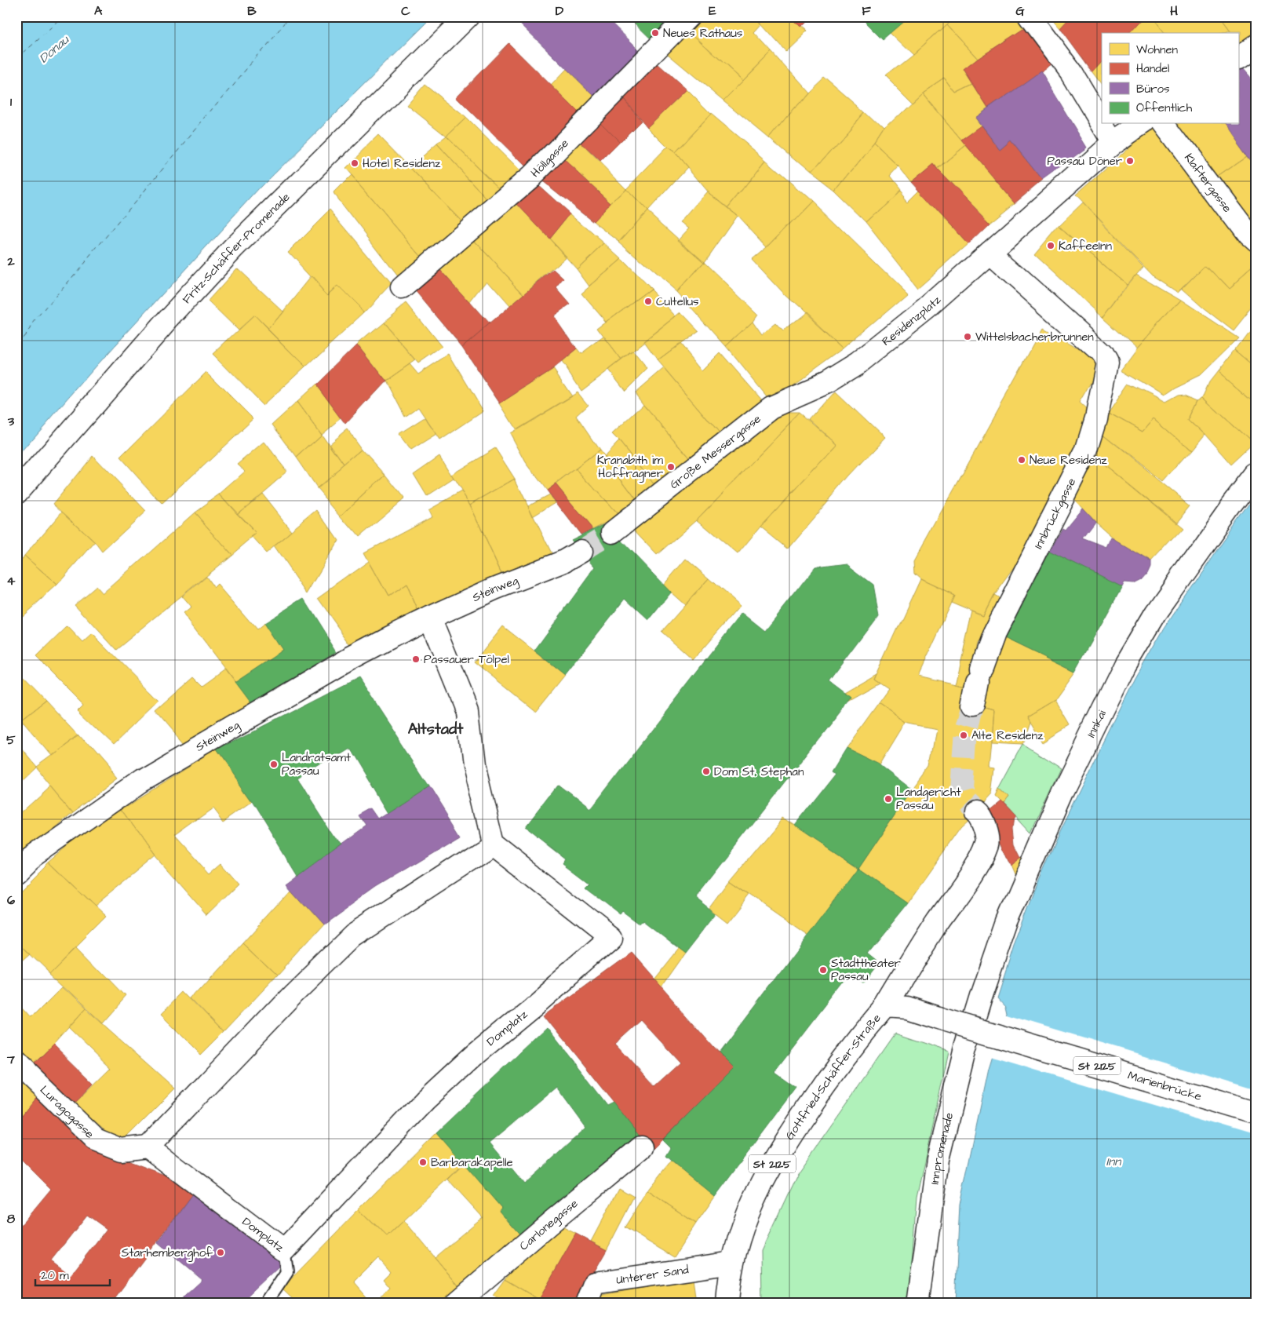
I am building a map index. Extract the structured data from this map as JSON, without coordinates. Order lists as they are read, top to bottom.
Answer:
{
  "streets": {
    "street": [
      "Höllgasse",
      "Klaftergasse",
      "Fritz-Schäffer-Promenade",
      "Residenzplatz",
      "Große Messergasse",
      "Innbrückgasse",
      "Steinweg",
      "Innkai",
      "Domplatz",
      "St 2125",
      "Gottfried-Schäffer-Straße",
      "Marienbrücke",
      "Luragogasse",
      "Innpromenade",
      "Carlonegasse",
      "Unterer Sand"
    ]
  },
  "crossings": [
    ["Residenzplatz", "Große Messergasse"],
    ["Residenzplatz", "Innbrückgasse"],
    ["Innkai", "Innpromenade"],
    ["Domplatz", "Luragogasse"],
    ["Gottfried-Schäffer-Straße", "Marienbrücke"],
    ["Gottfried-Schäffer-Straße", "Unterer Sand"]
  ],
  "districts": ["Altstadt"],
  "water": ["Donau", "Inn"],
  "places": [
    "Neues Rathaus",
    "Passau Döner",
    "Hotel Residenz",
    "KaffeeInn",
    "Cultellus",
    "Wittelsbacherbrunnen",
    "Neue Residenz",
    "Kranabith im Hoffragner",
    "Passauer Tölpel",
    "Alte Residenz",
    "Landratsamt Passau",
    "Dom St. Stephan",
    "Landgericht Passau",
    "Stadttheater Passau",
    "Barbarakapelle",
    "Starhemberghof"
  ],
  "legend": [
    "Wohnen",
    "Handel",
    "Büros",
    "Öffentlich"
  ],
  "scale_bar": "20 m",
  "grid": {
    "columns": [
      "A",
      "B",
      "C",
      "D",
      "E",
      "F",
      "G",
      "H"
    ],
    "rows": [
      "1",
      "2",
      "3",
      "4",
      "5",
      "6",
      "7",
      "8"
    ]
  }
}
